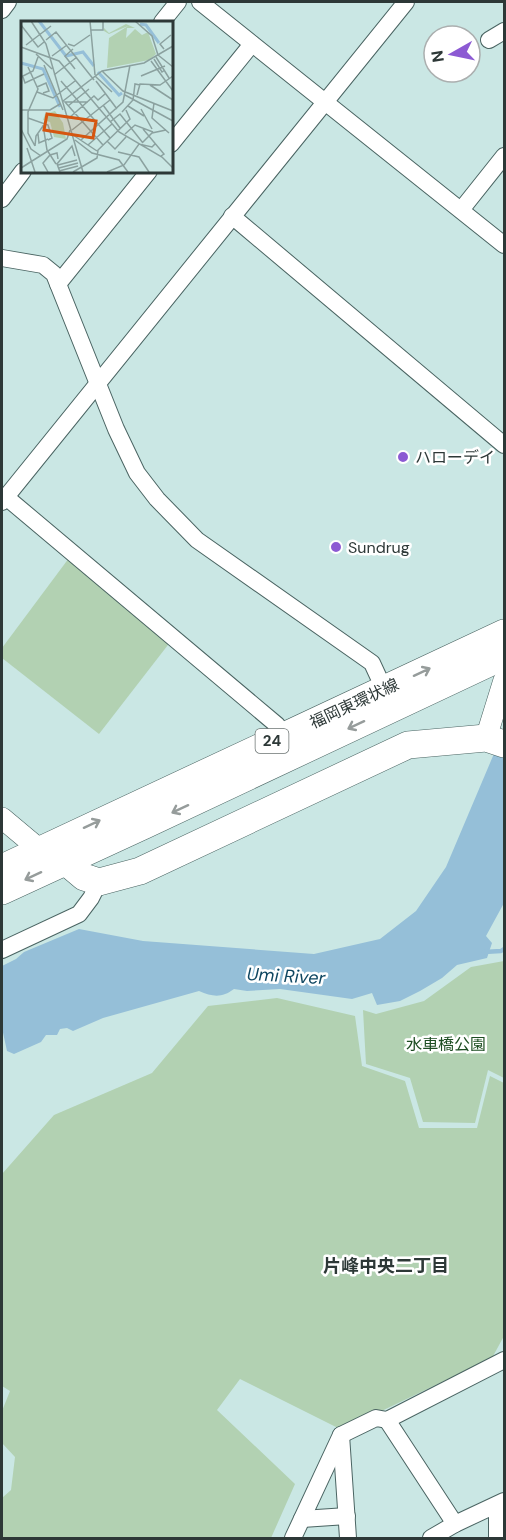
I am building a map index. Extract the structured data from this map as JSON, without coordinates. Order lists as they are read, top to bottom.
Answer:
{
  "streets": {
    "main road": ["福岡東環状線", "24"]
  },
  "districts": ["片峰中央二丁目"],
  "water": ["Umi River"],
  "parks": ["水車橋公園"],
  "places": ["ハローデイ", "Sundrug"],
  "north": "left"
}
